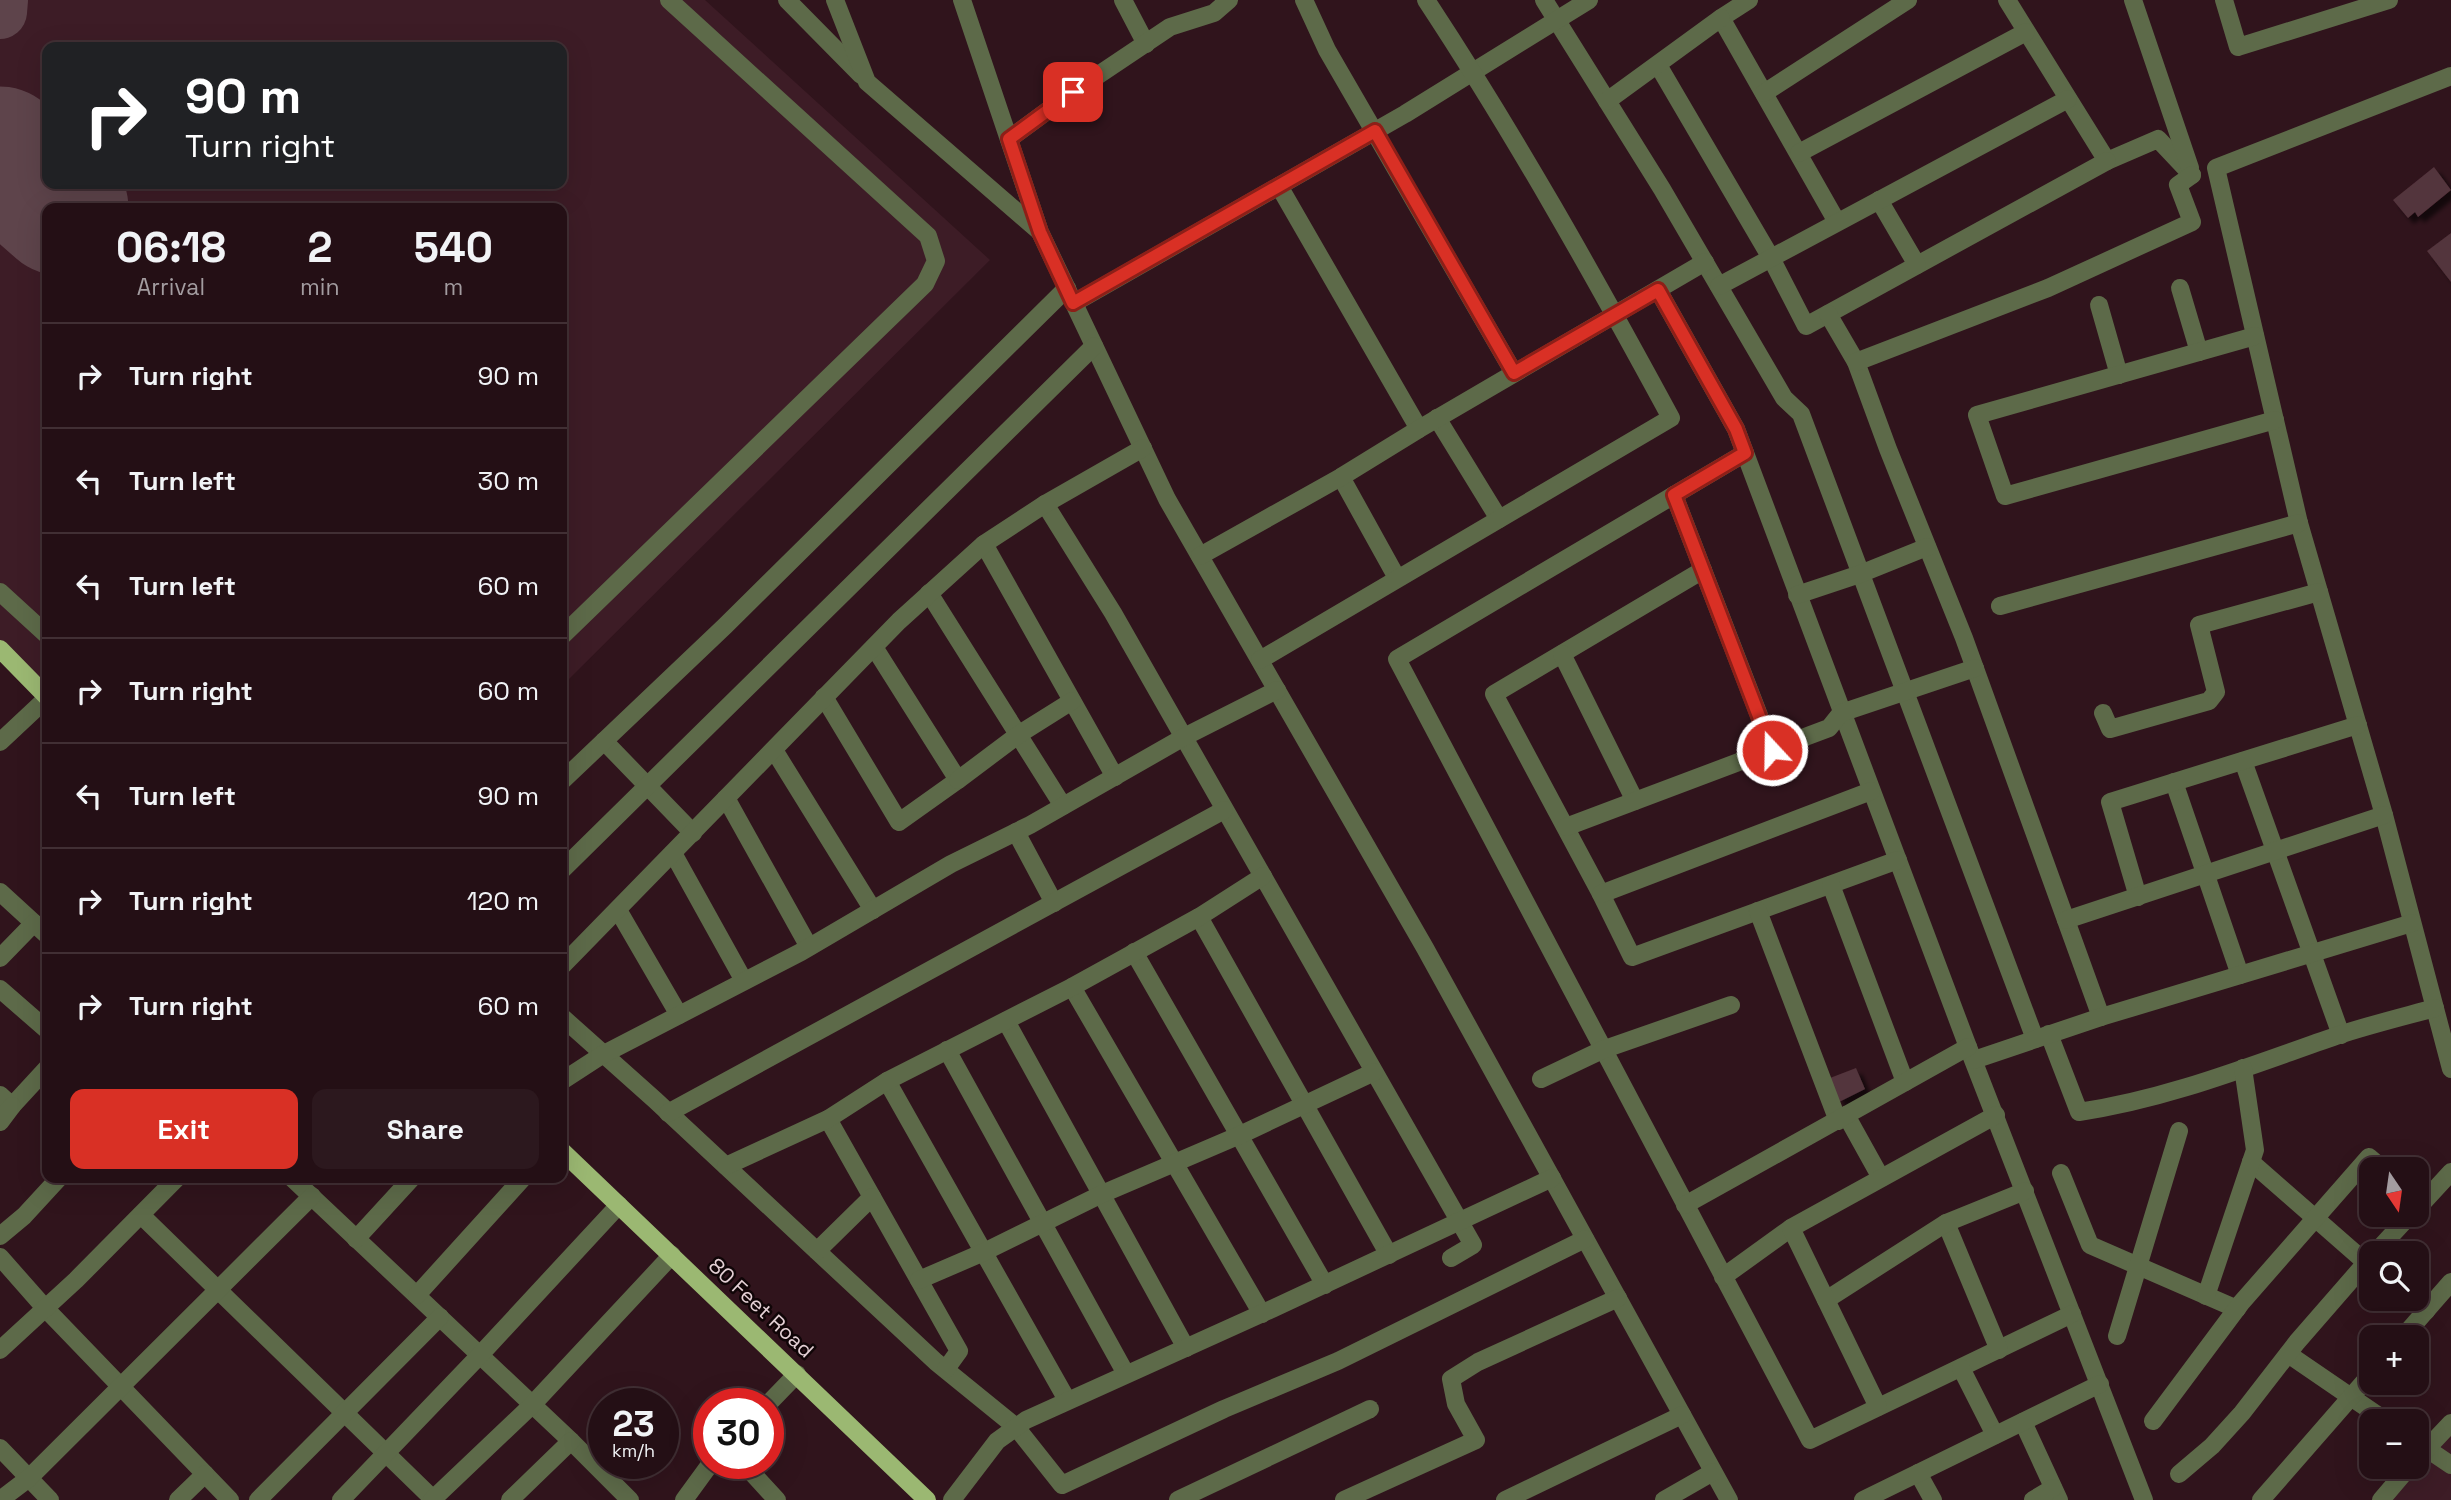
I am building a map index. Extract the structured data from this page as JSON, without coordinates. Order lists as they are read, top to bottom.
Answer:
{
  "streets": {
    "main road": ["80 Feet Road"]
  },
  "north": "bottom",
  "page": {
    "turn": ["90 m", "Turn right"],
    "eta": [
      "06:18",
      "Arrival",
      "2",
      "min",
      "540",
      "m"
    ],
    "list": [
      {
        "name": "Turn right",
        "value": "90 m"
      },
      {
        "name": "Turn left",
        "value": "30 m"
      },
      {
        "name": "Turn left",
        "value": "60 m"
      },
      {
        "name": "Turn right",
        "value": "60 m"
      },
      {
        "name": "Turn left",
        "value": "90 m"
      },
      {
        "name": "Turn right",
        "value": "120 m"
      },
      {
        "name": "Turn right",
        "value": "60 m"
      }
    ],
    "buttons": ["Exit", "Share"],
    "map_buttons": ["+", "−"],
    "speed": "23 km/h",
    "limit": "30"
  }
}
